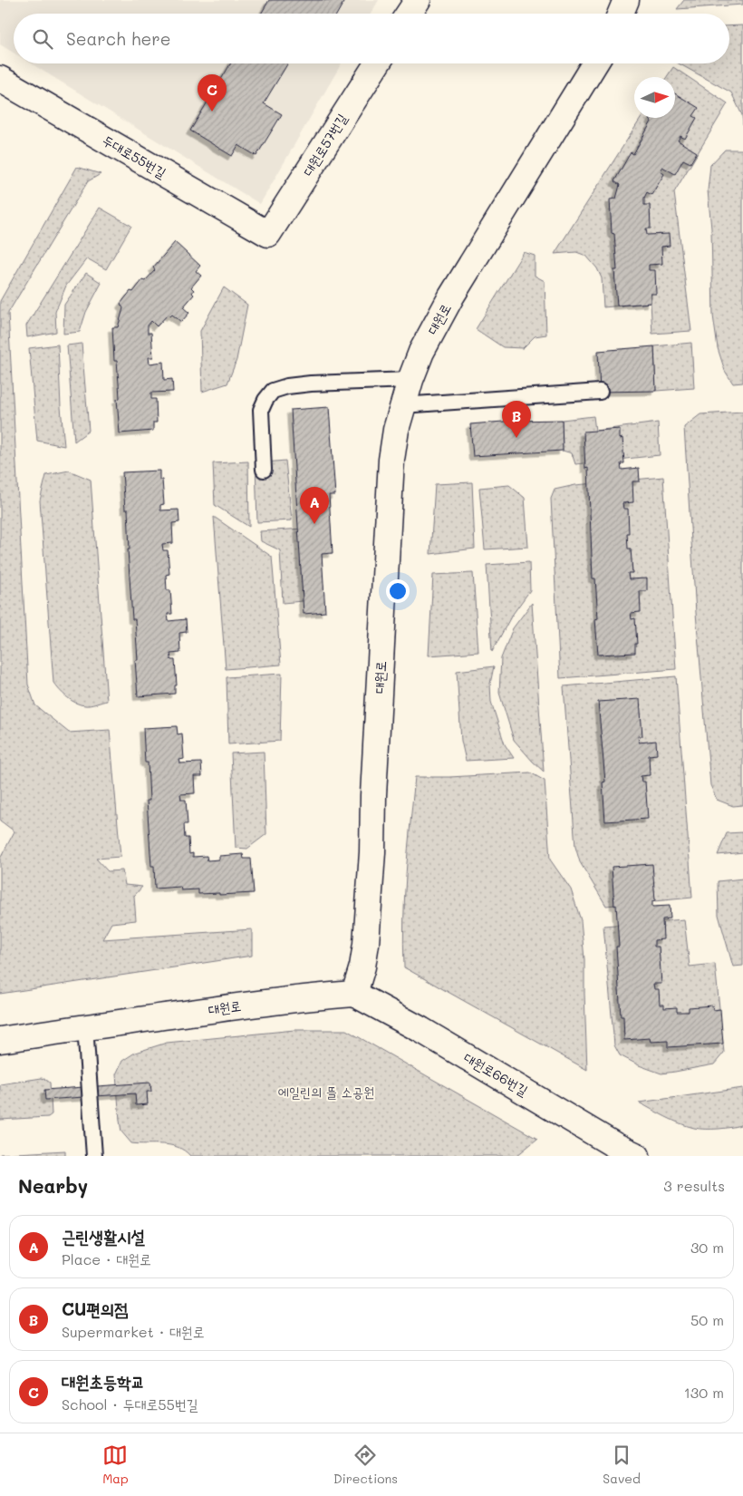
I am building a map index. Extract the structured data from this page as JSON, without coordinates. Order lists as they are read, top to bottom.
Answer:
{
  "streets": {
    "street": [
      "대원로57번길",
      "두대로55번길",
      "대원로",
      "대원로66번길"
    ]
  },
  "crossings": [
    ["대원로57번길", "두대로55번길"],
    ["대원로", "대원로66번길"]
  ],
  "parks": ["에일린의 뜰 소공원"],
  "north": "right",
  "page": {
    "search": "Search here",
    "pins": ["C", "B", "A"],
    "heading": ["Nearby", "3 results"],
    "list": [
      {
        "mark": "A",
        "name": "근린생활시설",
        "note": "Place · 대원로",
        "value": "30 m"
      },
      {
        "mark": "B",
        "name": "CU편의점",
        "note": "Supermarket · 대원로",
        "value": "50 m"
      },
      {
        "mark": "C",
        "name": "대원초등학교",
        "note": "School · 두대로55번길",
        "value": "130 m"
      }
    ],
    "nav": ["Map", "Directions", "Saved"]
  }
}
